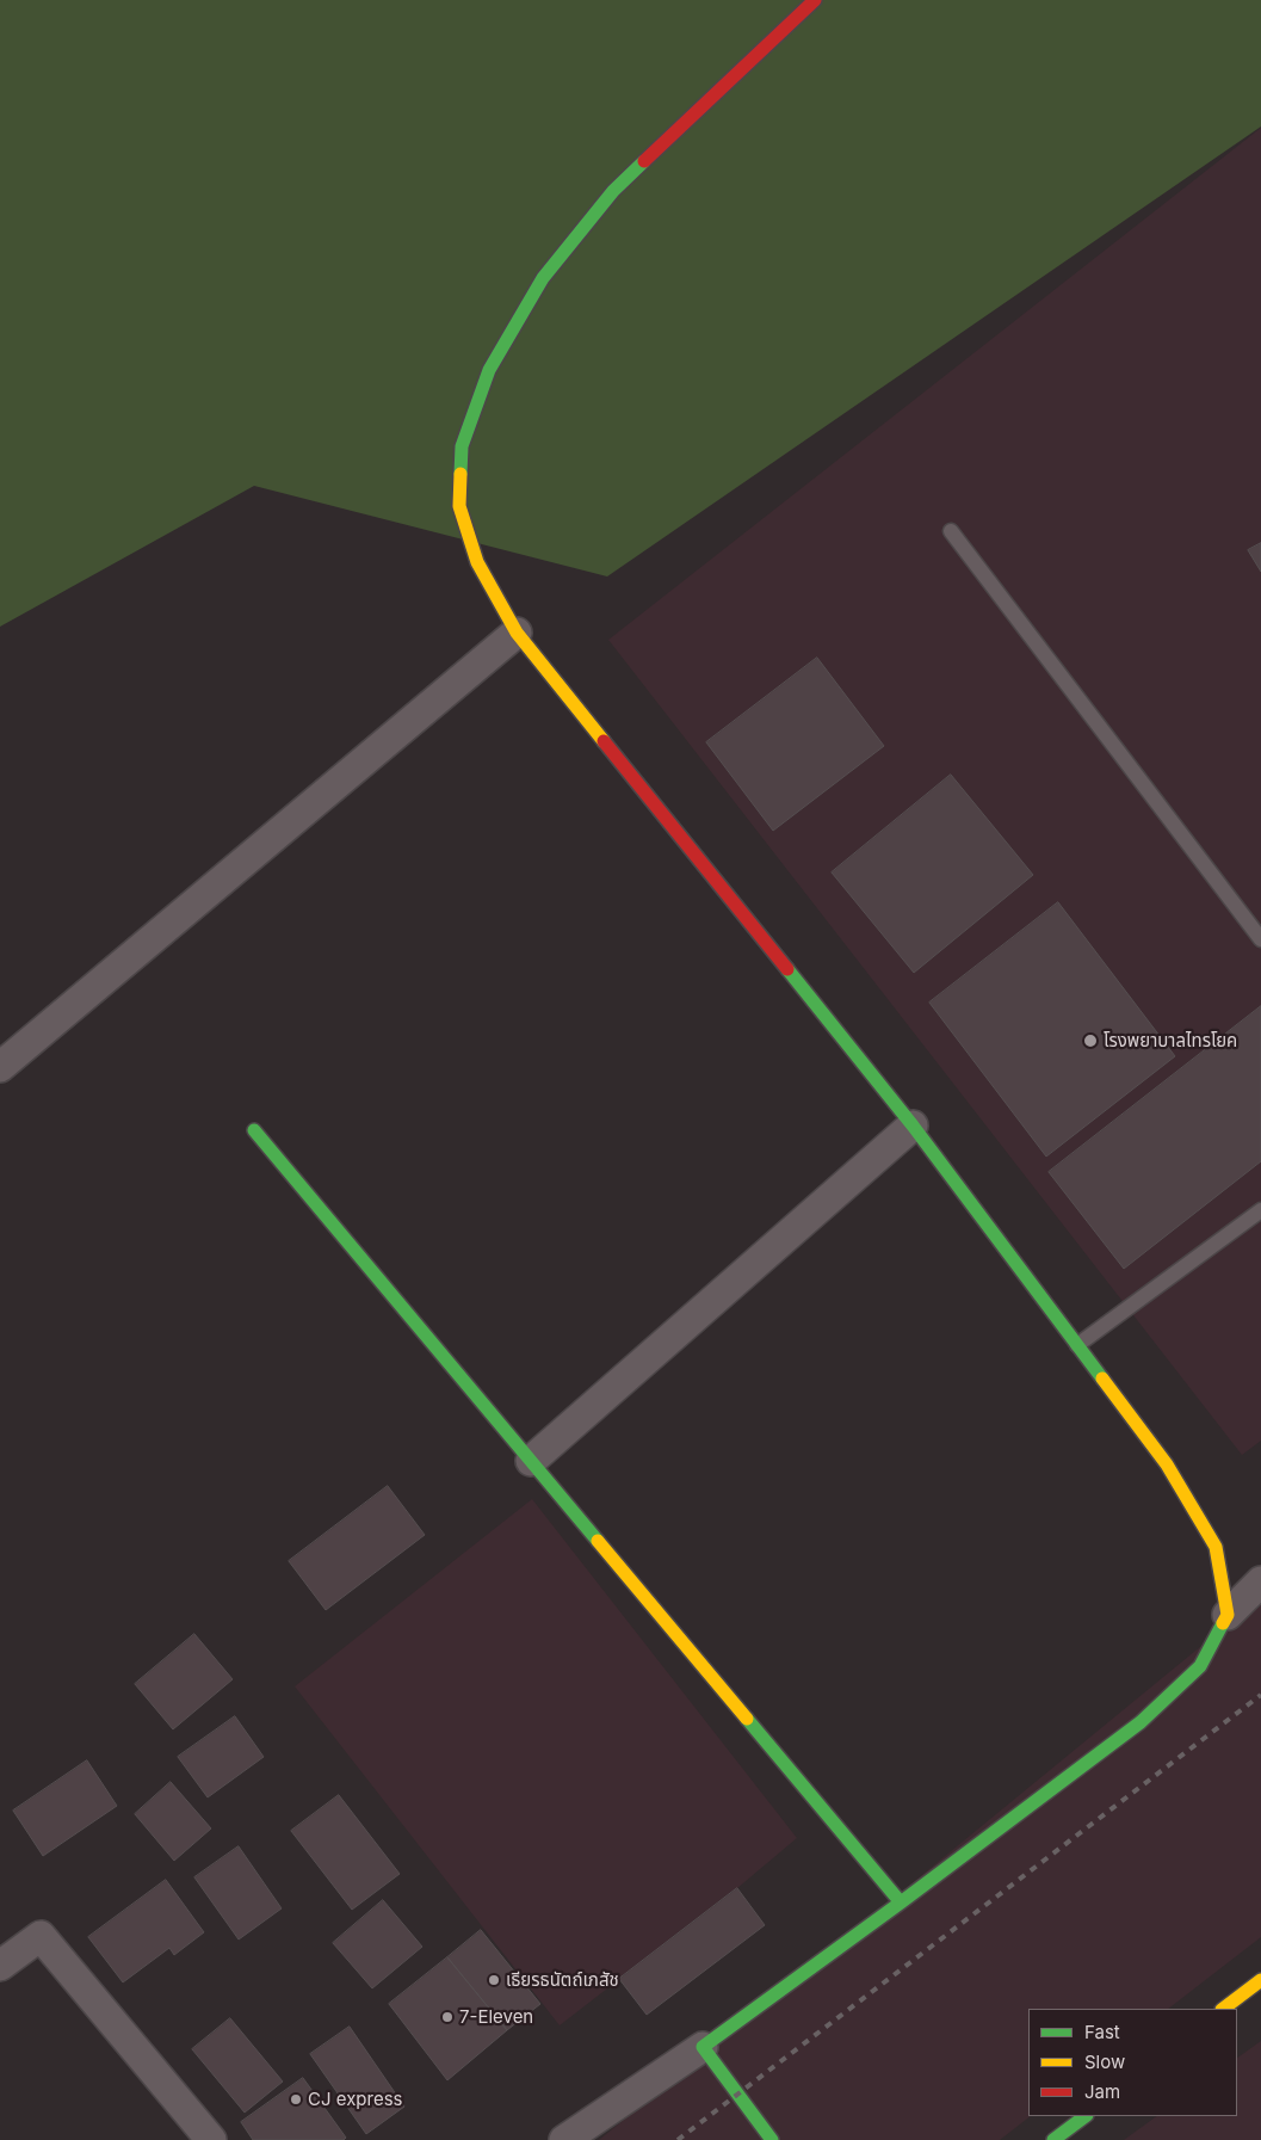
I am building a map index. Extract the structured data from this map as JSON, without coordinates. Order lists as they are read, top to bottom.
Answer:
{
  "places": [
    "โรงพยาบาลไทรโยค",
    "เธียรธนัตถ์เภสัช",
    "7-Eleven",
    "CJ express"
  ],
  "legend": ["Fast", "Slow", "Jam"]
}
